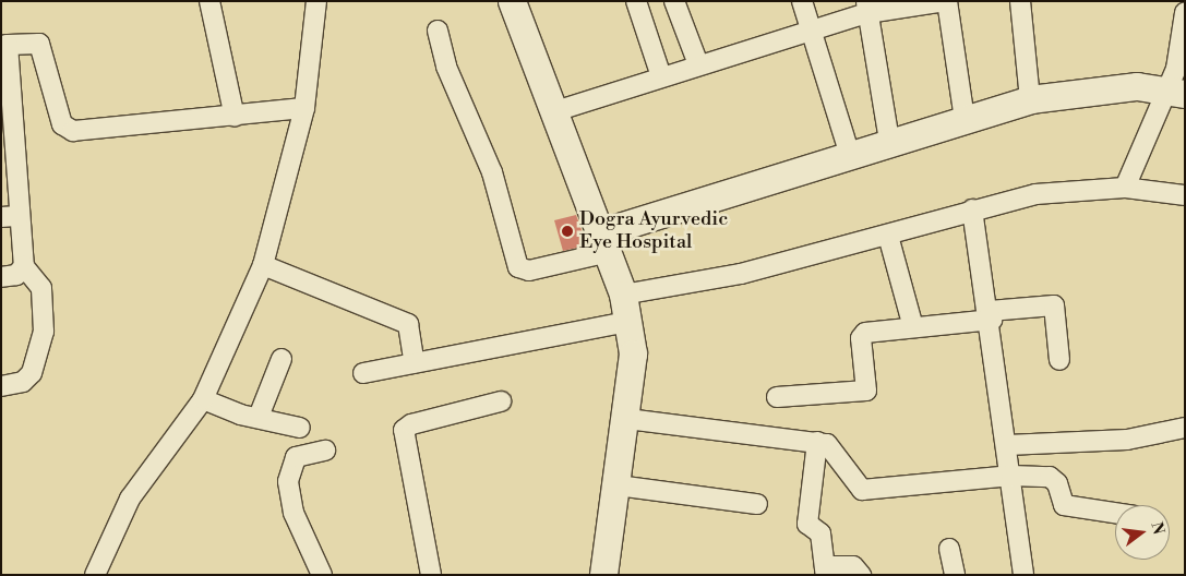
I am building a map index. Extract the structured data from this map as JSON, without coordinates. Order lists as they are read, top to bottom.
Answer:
{
  "places": ["Dogra Ayurvedic Eye Hospital"],
  "north": "right"
}
